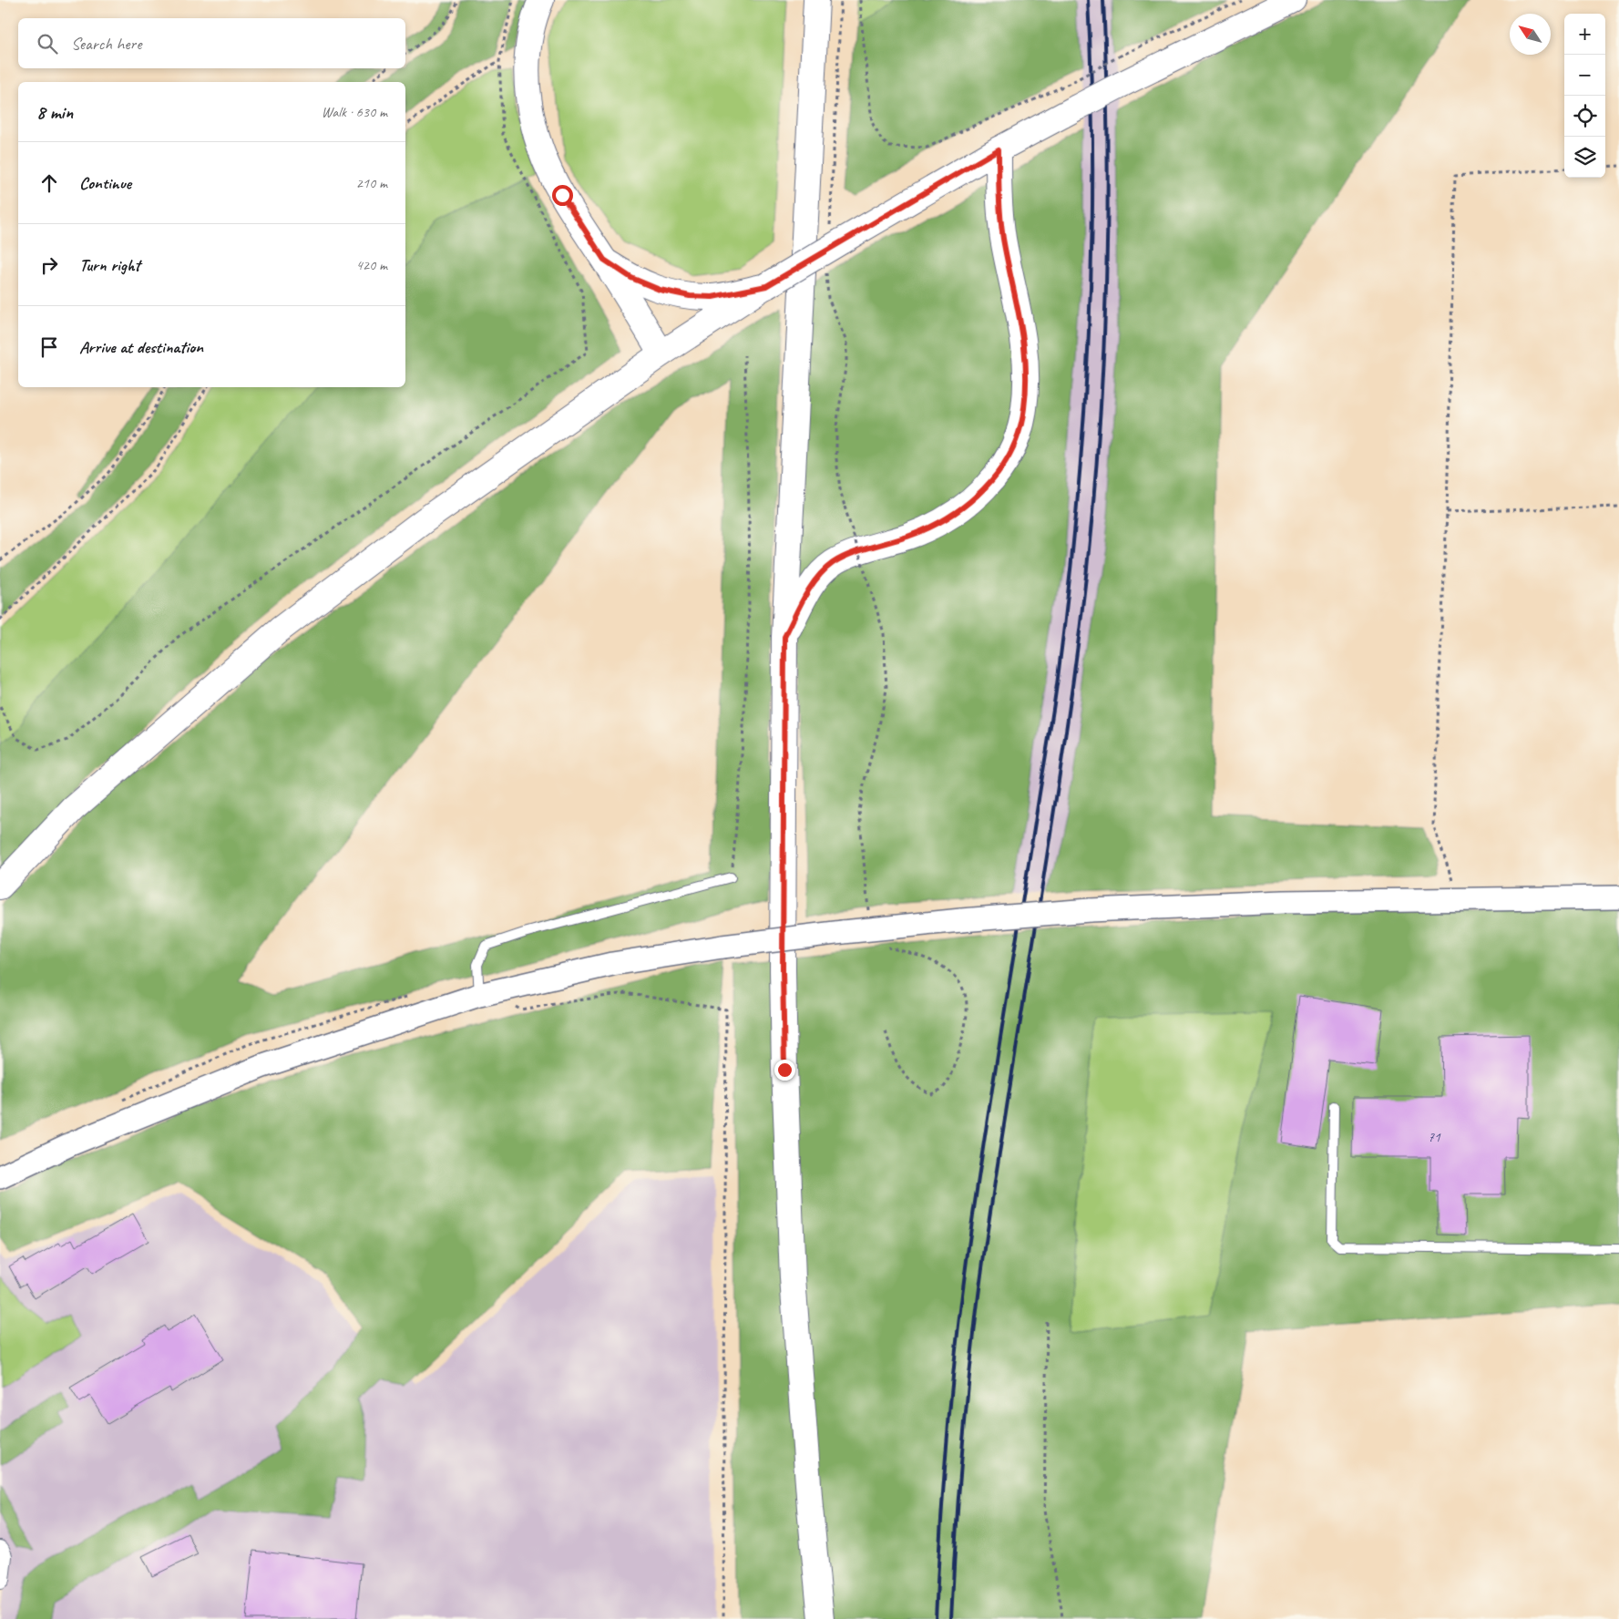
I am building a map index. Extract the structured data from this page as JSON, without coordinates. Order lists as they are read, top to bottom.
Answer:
{
  "house_numbers": ["71"],
  "north": "top left",
  "page": {
    "map_buttons": ["+", "−"],
    "search": "Search here",
    "heading": ["8 min", "Walk · 630 m"],
    "list": [
      ["Continue", "210 m"],
      ["Turn right", "420 m"],
      "Arrive at destination"
    ]
  }
}
